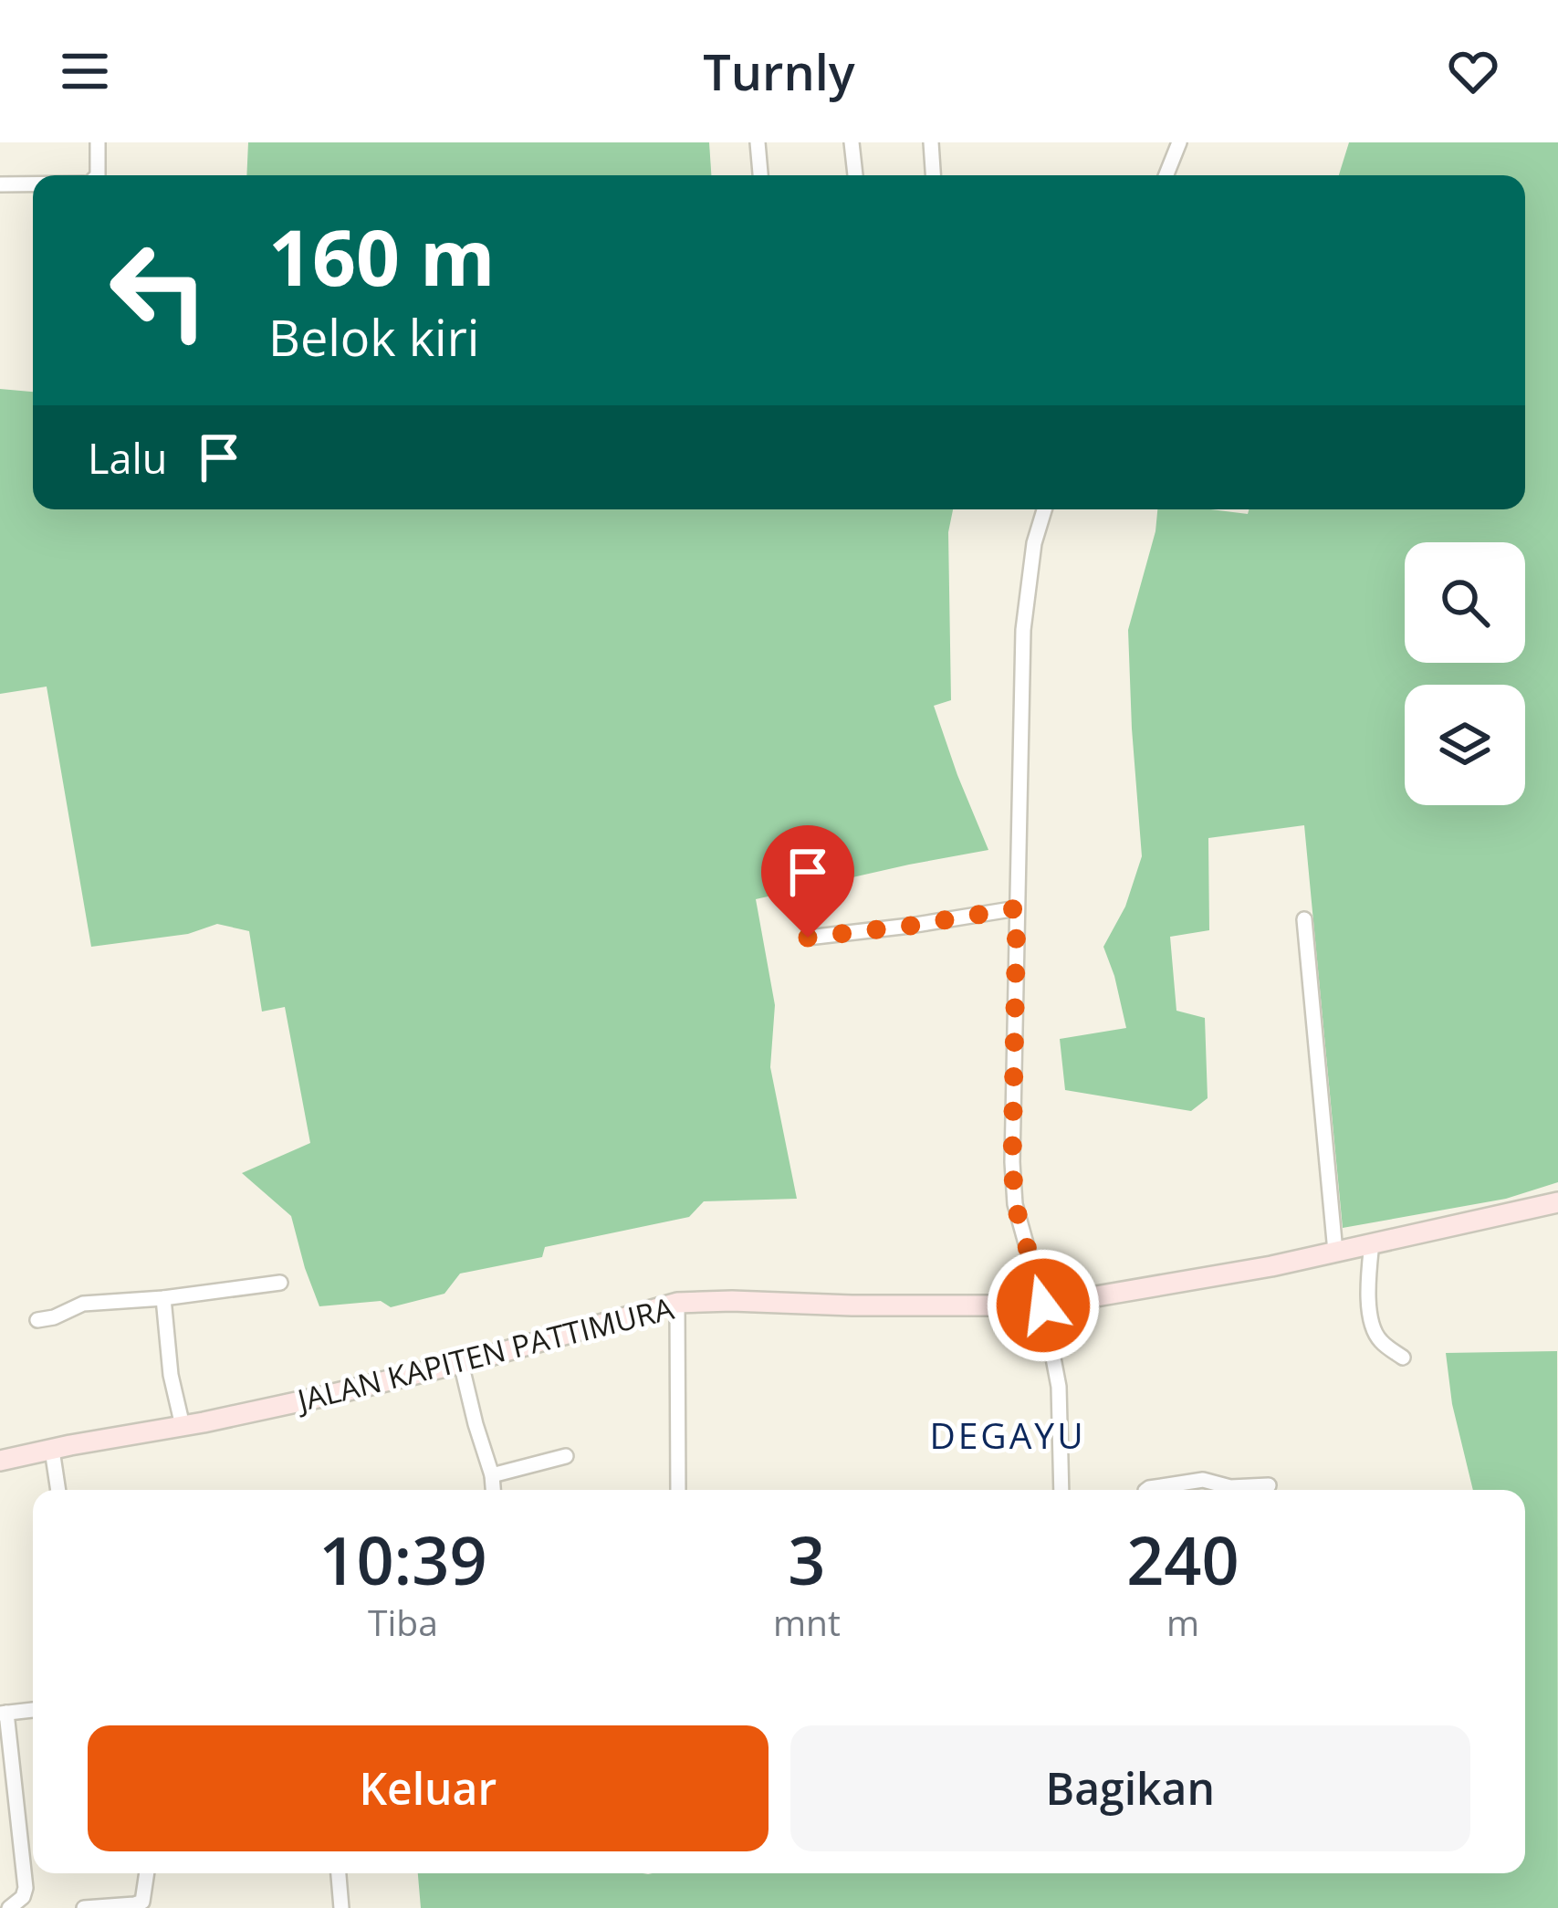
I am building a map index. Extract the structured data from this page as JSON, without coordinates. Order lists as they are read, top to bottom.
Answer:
{
  "streets": {
    "street": ["JALAN KAPITEN PATTIMURA"]
  },
  "districts": ["DEGAYU"],
  "page": {
    "header": "Turnly",
    "turn": ["160 m", "Belok kiri"],
    "then": "Lalu",
    "eta": [
      "10:39",
      "Tiba",
      "3",
      "mnt",
      "240",
      "m"
    ],
    "buttons": ["Keluar", "Bagikan"]
  }
}
